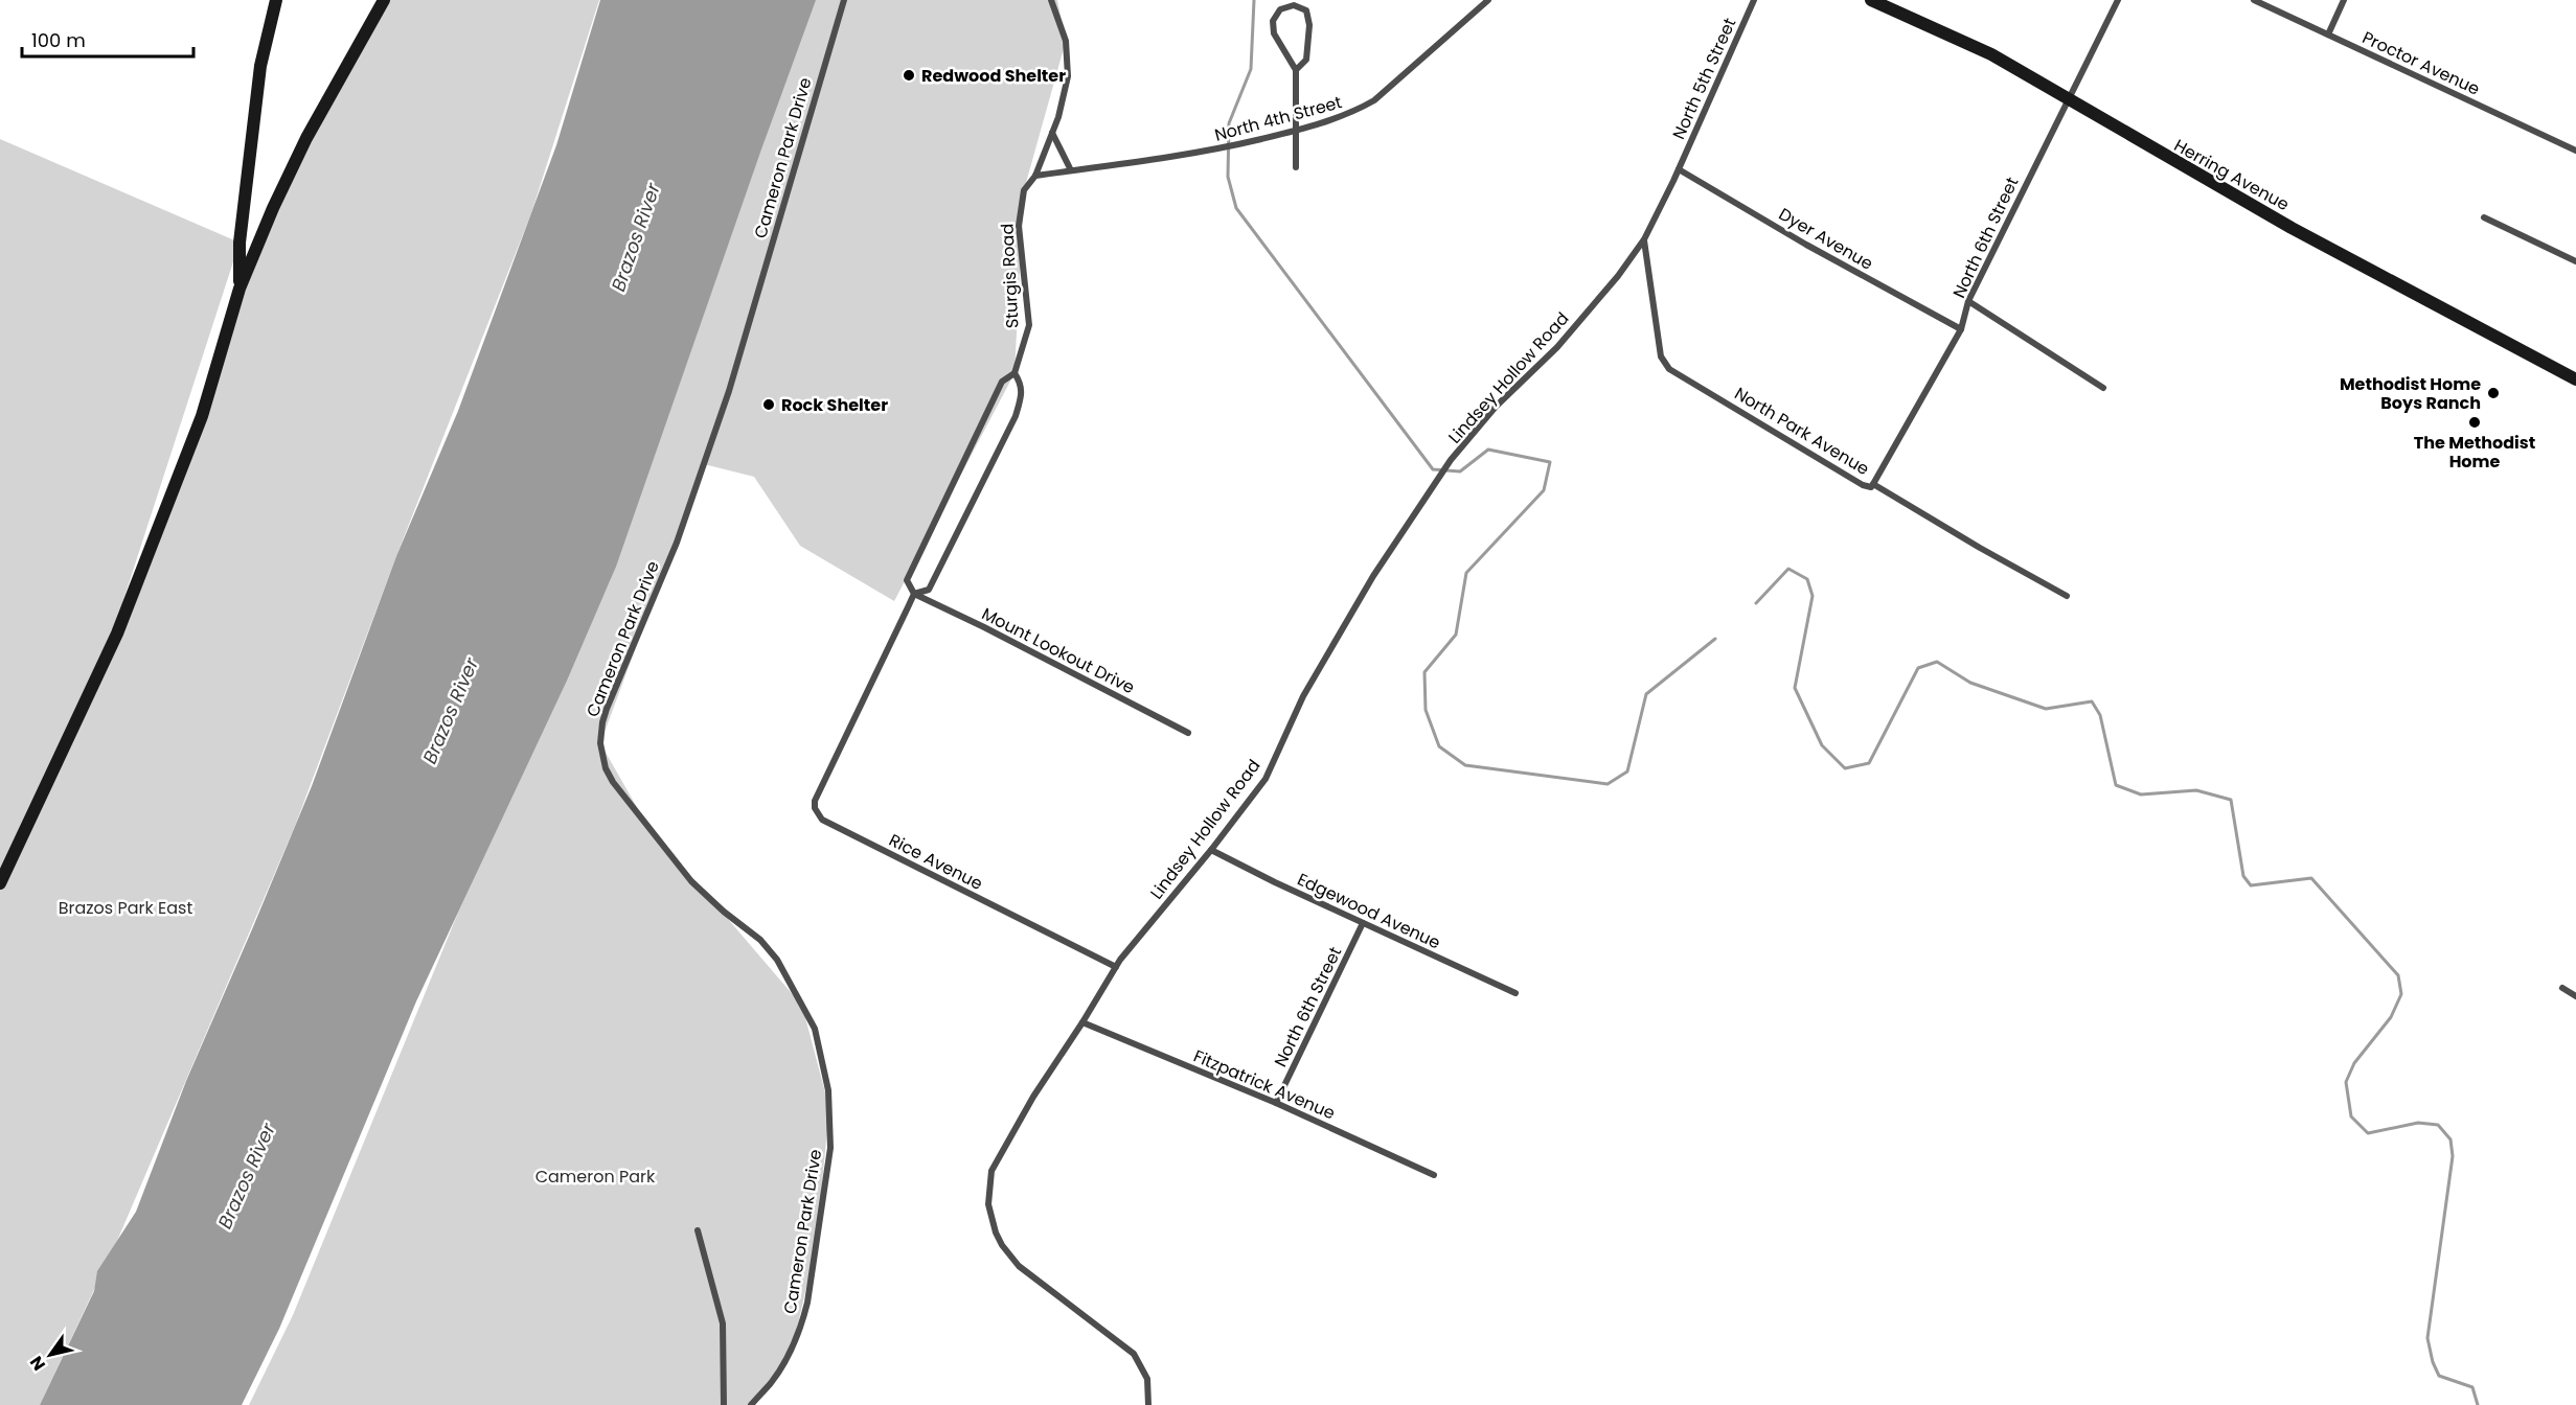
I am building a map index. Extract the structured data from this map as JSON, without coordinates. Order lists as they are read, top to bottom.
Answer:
{
  "streets": {
    "main road": ["Herring Avenue"],
    "street": [
      "Proctor Avenue",
      "North 5th Street",
      "North 4th Street",
      "Cameron Park Drive",
      "North 6th Street",
      "Dyer Avenue",
      "Sturgis Road",
      "Lindsey Hollow Road",
      "North Park Avenue",
      "Mount Lookout Drive",
      "Rice Avenue",
      "Edgewood Avenue",
      "Fitzpatrick Avenue"
    ]
  },
  "crossings": [
    ["North 5th Street", "Dyer Avenue"],
    ["North 5th Street", "Lindsey Hollow Road"],
    ["North 4th Street", "Sturgis Road"],
    ["Herring Avenue", "North 6th Street"],
    ["North 6th Street", "Dyer Avenue"],
    ["North 6th Street", "North Park Avenue"],
    ["North 6th Street", "Edgewood Avenue"],
    ["North 6th Street", "Fitzpatrick Avenue"],
    ["Dyer Avenue", "Lindsey Hollow Road"],
    ["Sturgis Road", "Mount Lookout Drive"],
    ["Sturgis Road", "Rice Avenue"],
    ["Lindsey Hollow Road", "North Park Avenue"],
    ["Lindsey Hollow Road", "Rice Avenue"],
    ["Lindsey Hollow Road", "Edgewood Avenue"],
    ["Lindsey Hollow Road", "Fitzpatrick Avenue"]
  ],
  "water": ["Brazos River"],
  "parks": ["Brazos Park East", "Cameron Park"],
  "places": [
    "Redwood Shelter",
    "Methodist Home Boys Ranch",
    "Rock Shelter",
    "The Methodist Home"
  ],
  "scale_bar": "100 m",
  "north": "bottom left"
}
